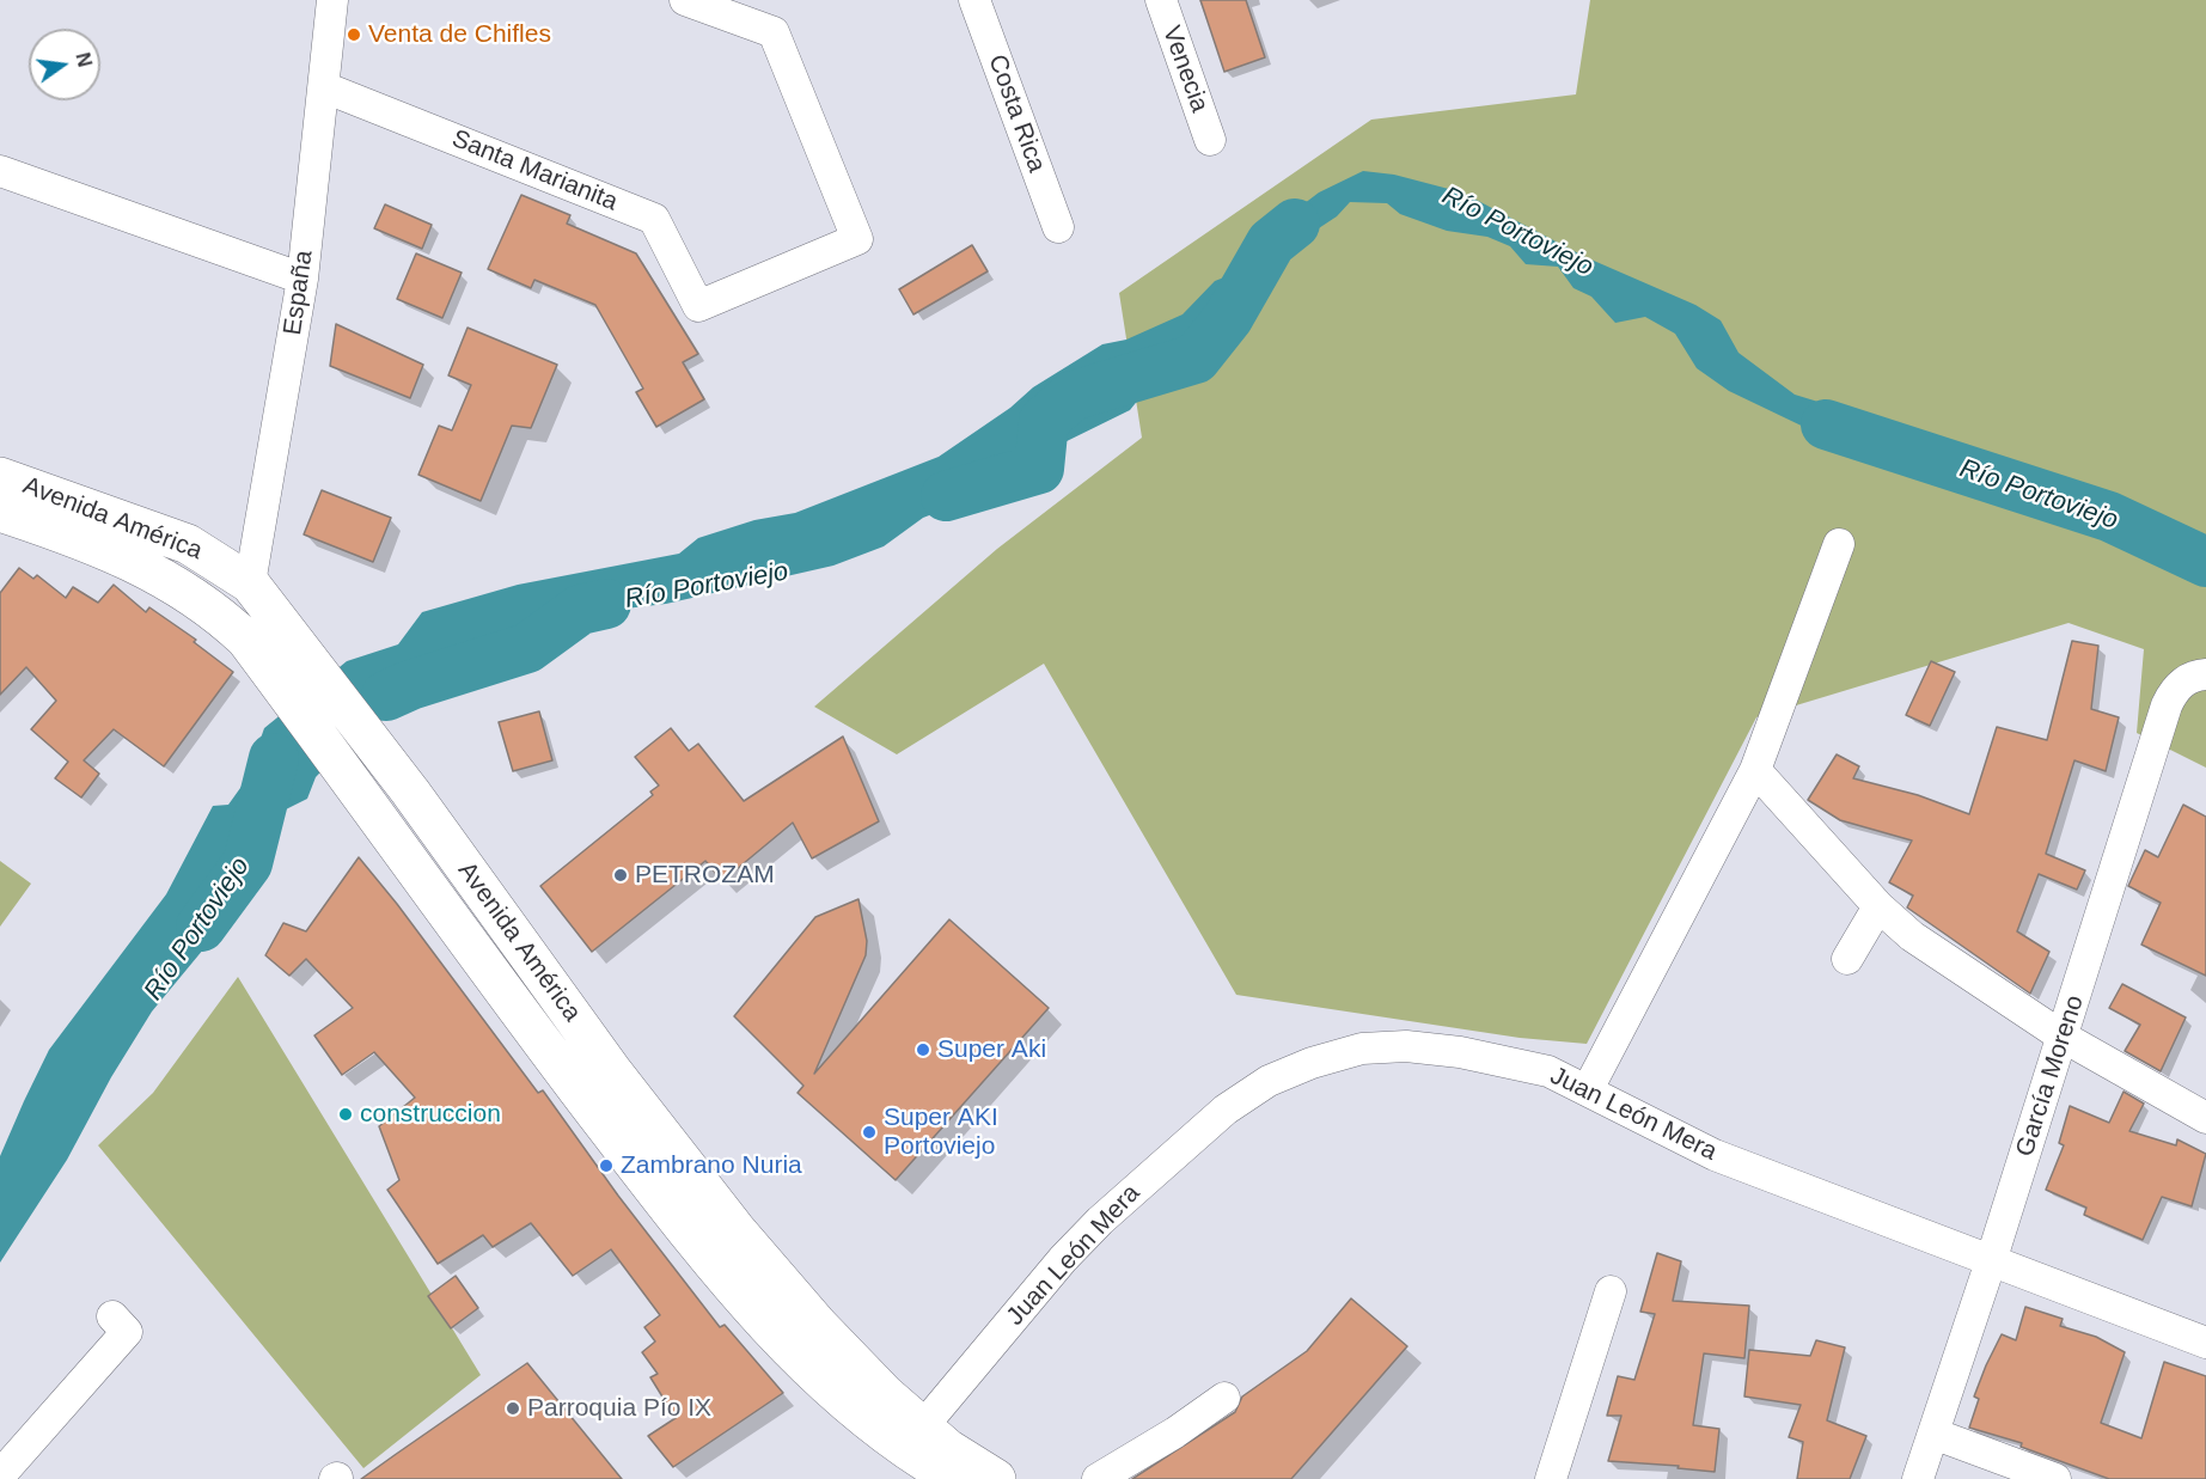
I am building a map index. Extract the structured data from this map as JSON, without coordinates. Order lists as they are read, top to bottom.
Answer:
{
  "streets": {
    "street": [
      "Venecia",
      "Costa Rica",
      "Santa Marianita",
      "España",
      "Avenida América",
      "García Moreno",
      "Juan León Mera"
    ]
  },
  "crossings": [
    ["Santa Marianita", "España"],
    ["España", "Avenida América"],
    ["Avenida América", "Juan León Mera"],
    ["García Moreno", "Juan León Mera"]
  ],
  "water": ["Río Portoviejo"],
  "places": [
    "Venta de Chifles",
    "PETROZAM",
    "Super Aki",
    "construccion",
    "Super AKI Portoviejo",
    "Zambrano Nuria",
    "Parroquia Pío IX"
  ],
  "north": "right"
}
